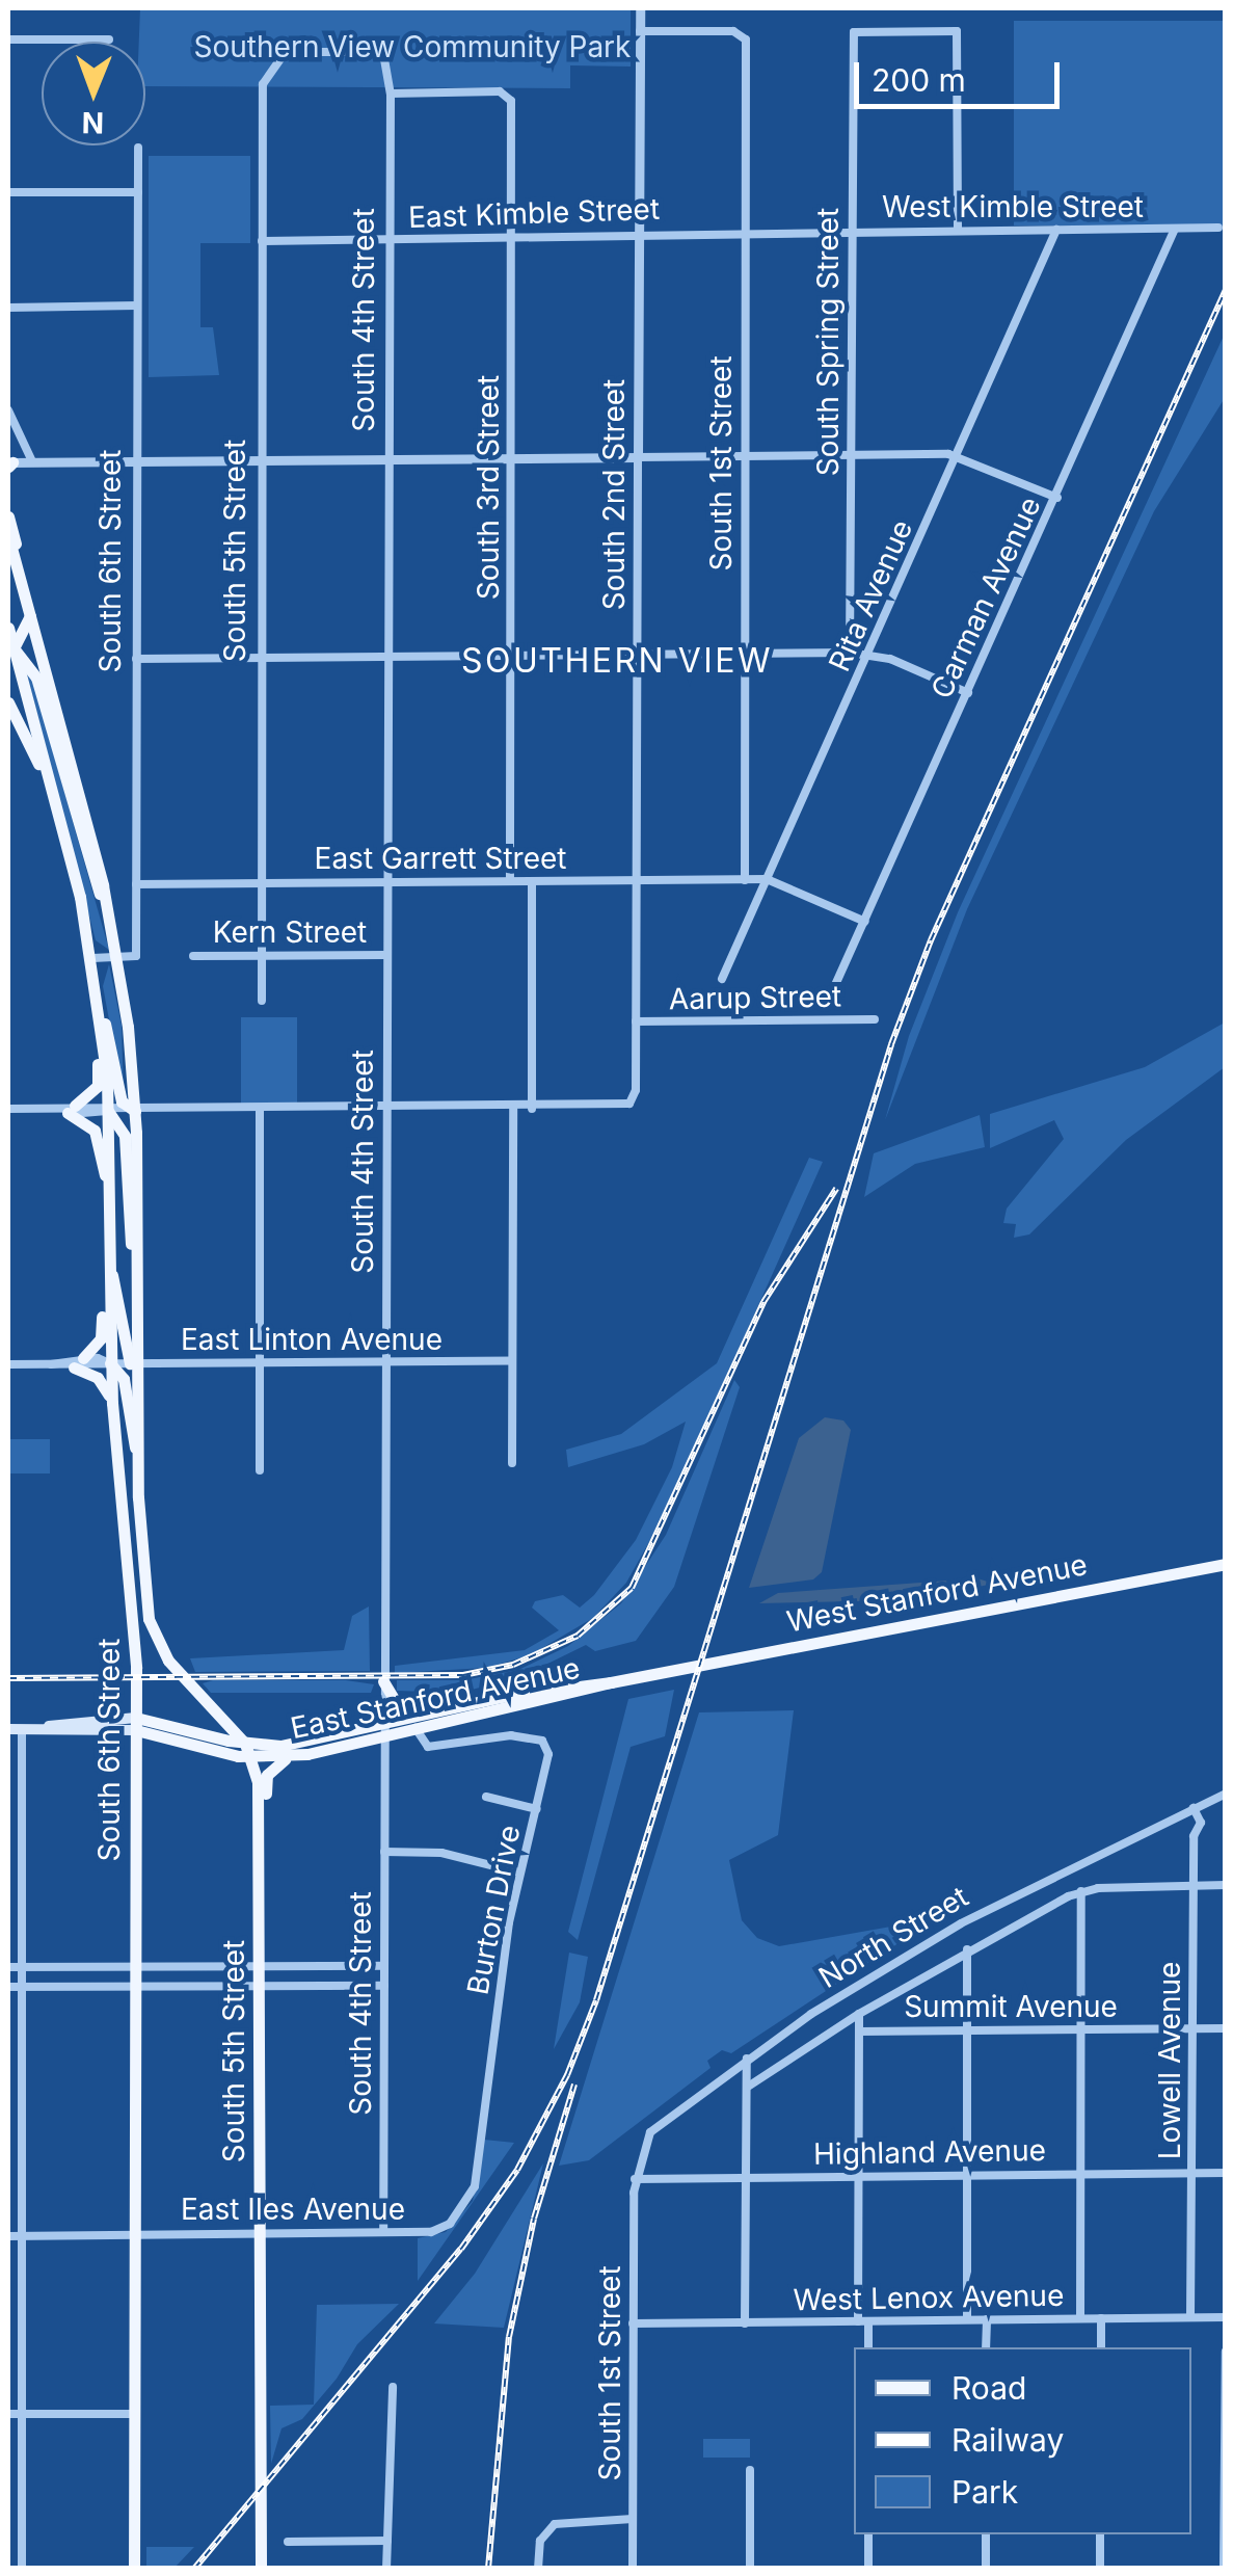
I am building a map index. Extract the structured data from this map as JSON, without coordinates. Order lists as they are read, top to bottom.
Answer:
{
  "streets": {
    "main road": [
      "South 5th Street",
      "South 6th Street",
      "West Stanford Avenue",
      "East Stanford Avenue"
    ],
    "street": [
      "West Kimble Street",
      "East Kimble Street",
      "South 4th Street",
      "South Spring Street",
      "South 1st Street",
      "South 3rd Street",
      "South 2nd Street",
      "Rita Avenue",
      "Carman Avenue",
      "East Garrett Street",
      "Kern Street",
      "Aarup Street",
      "East Linton Avenue",
      "Burton Drive",
      "North Street",
      "Summit Avenue",
      "Lowell Avenue",
      "Highland Avenue",
      "East Iles Avenue",
      "West Lenox Avenue"
    ]
  },
  "crossings": [
    ["West Kimble Street", "East Kimble Street"],
    ["West Kimble Street", "South Spring Street"],
    ["West Kimble Street", "South 1st Street"],
    ["West Kimble Street", "Rita Avenue"],
    ["West Kimble Street", "Carman Avenue"],
    ["East Kimble Street", "South 4th Street"],
    ["East Kimble Street", "South 1st Street"],
    ["East Kimble Street", "South 3rd Street"],
    ["East Kimble Street", "South 2nd Street"],
    ["East Kimble Street", "South 5th Street"],
    ["South 4th Street", "South 3rd Street"],
    ["South 4th Street", "South 5th Street"],
    ["South 4th Street", "East Garrett Street"],
    ["South 4th Street", "Kern Street"],
    ["South 4th Street", "East Linton Avenue"],
    ["South 4th Street", "East Stanford Avenue"],
    ["South 4th Street", "East Iles Avenue"],
    ["South 1st Street", "South 2nd Street"],
    ["South 1st Street", "East Garrett Street"],
    ["South 1st Street", "North Street"],
    ["South 1st Street", "Highland Avenue"],
    ["South 1st Street", "West Lenox Avenue"],
    ["South 3rd Street", "South 5th Street"],
    ["South 3rd Street", "East Garrett Street"],
    ["South 2nd Street", "East Garrett Street"],
    ["South 2nd Street", "Aarup Street"],
    ["South 5th Street", "East Garrett Street"],
    ["South 5th Street", "Kern Street"],
    ["South 5th Street", "East Stanford Avenue"],
    ["South 5th Street", "East Iles Avenue"],
    ["South 6th Street", "East Garrett Street"],
    ["South 6th Street", "East Linton Avenue"],
    ["South 6th Street", "East Stanford Avenue"],
    ["South 6th Street", "East Iles Avenue"],
    ["Rita Avenue", "East Garrett Street"],
    ["West Stanford Avenue", "East Stanford Avenue"],
    ["East Stanford Avenue", "Burton Drive"],
    ["Burton Drive", "East Iles Avenue"],
    ["North Street", "Lowell Avenue"],
    ["North Street", "Highland Avenue"],
    ["Summit Avenue", "Lowell Avenue"],
    ["Lowell Avenue", "Highland Avenue"],
    ["Lowell Avenue", "West Lenox Avenue"]
  ],
  "districts": ["SOUTHERN VIEW"],
  "parks": ["Southern View Community Park"],
  "legend": ["Road", "Railway", "Park"],
  "scale_bar": "200 m",
  "north": "bottom"
}
